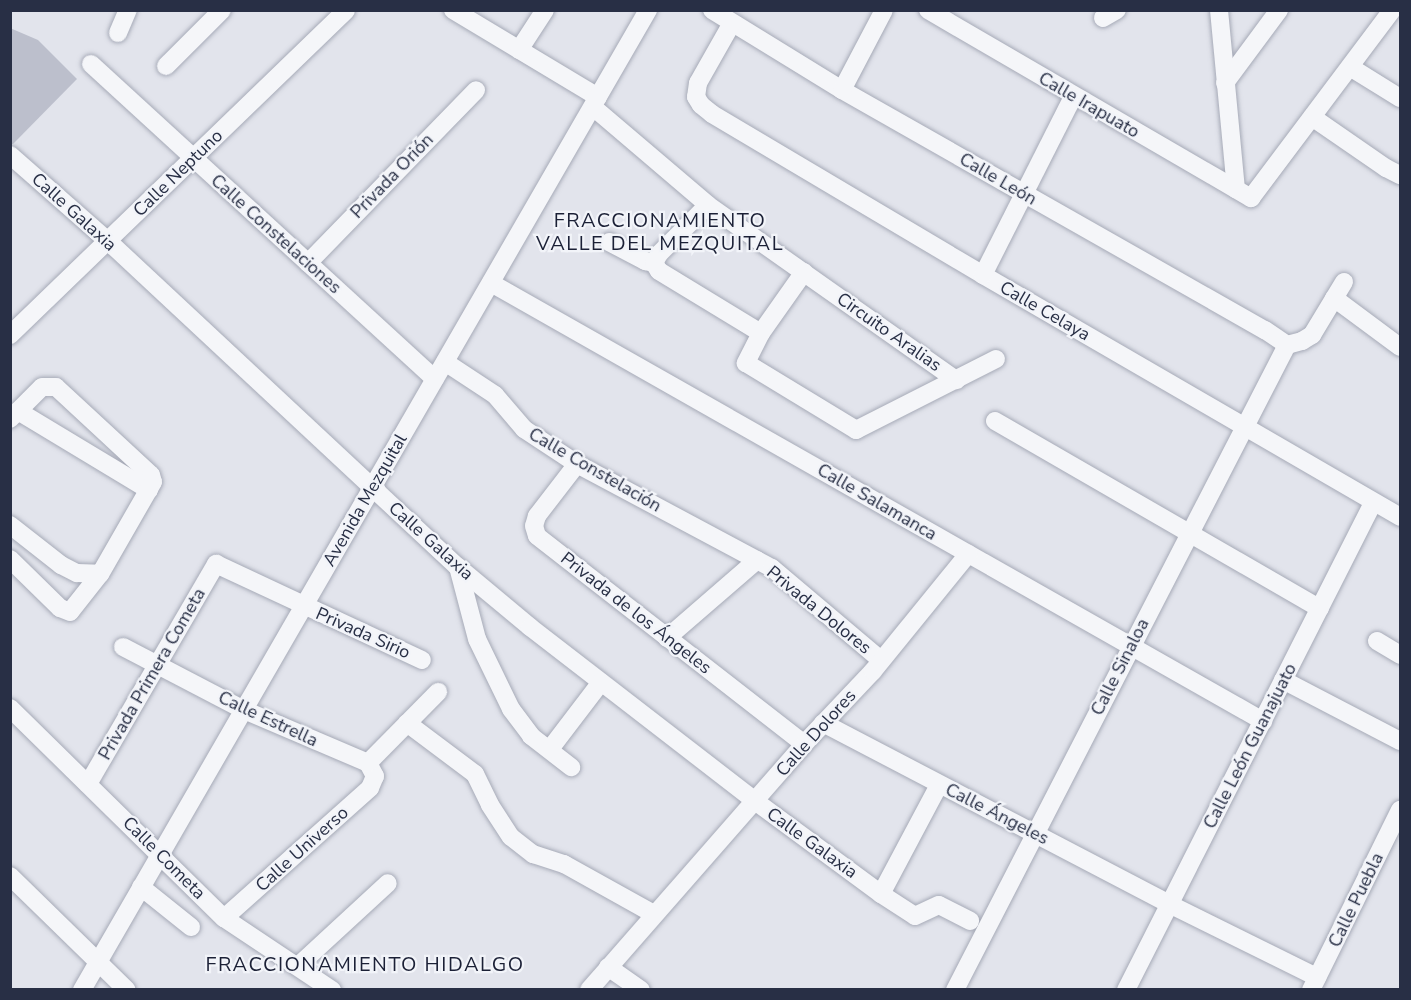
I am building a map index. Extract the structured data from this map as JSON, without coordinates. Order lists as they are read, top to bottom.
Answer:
{
  "streets": {
    "street": [
      "Calle Irapuato",
      "Calle Neptuno",
      "Privada Orión",
      "Calle León",
      "Calle Galaxia",
      "Calle Constelaciones",
      "Calle Celaya",
      "Circuito Aralias",
      "Calle Constelación",
      "Avenida Mezquital",
      "Calle Salamanca",
      "Privada Dolores",
      "Privada de los Ángeles",
      "Privada Sirio",
      "Calle Sinaloa",
      "Privada Primera Cometa",
      "Calle Estrella",
      "Calle Dolores",
      "Calle León Guanajuato",
      "Calle Ángeles",
      "Calle Universo",
      "Calle Cometa",
      "Calle Puebla"
    ]
  },
  "crossings": [
    ["Calle Neptuno", "Calle Galaxia"],
    ["Calle Neptuno", "Calle Constelaciones"],
    ["Privada Orión", "Calle Constelaciones"],
    ["Calle León", "Calle Celaya"],
    ["Calle León", "Calle Sinaloa"],
    ["Calle Galaxia", "Avenida Mezquital"],
    ["Calle Galaxia", "Calle Dolores"],
    ["Calle Constelaciones", "Avenida Mezquital"],
    ["Calle Celaya", "Calle Sinaloa"],
    ["Calle Celaya", "Calle León Guanajuato"],
    ["Circuito Aralias", "Avenida Mezquital"],
    ["Calle Constelación", "Avenida Mezquital"],
    ["Calle Constelación", "Privada Dolores"],
    ["Calle Constelación", "Privada de los Ángeles"],
    ["Avenida Mezquital", "Calle Salamanca"],
    ["Avenida Mezquital", "Privada Sirio"],
    ["Avenida Mezquital", "Calle Estrella"],
    ["Avenida Mezquital", "Calle Cometa"],
    ["Calle Salamanca", "Calle Sinaloa"],
    ["Calle Salamanca", "Calle Dolores"],
    ["Calle Salamanca", "Calle León Guanajuato"],
    ["Privada Dolores", "Calle Dolores"],
    ["Privada de los Ángeles", "Calle Dolores"],
    ["Privada Sirio", "Privada Primera Cometa"],
    ["Calle Sinaloa", "Calle Ángeles"],
    ["Privada Primera Cometa", "Calle Estrella"],
    ["Privada Primera Cometa", "Calle Cometa"],
    ["Calle Estrella", "Calle Universo"],
    ["Calle Dolores", "Calle Ángeles"],
    ["Calle León Guanajuato", "Calle Ángeles"],
    ["Calle Ángeles", "Calle Puebla"],
    ["Calle Universo", "Calle Cometa"]
  ],
  "districts": ["FRACCIONAMIENTO VALLE DEL MEZQUITAL", "FRACCIONAMIENTO HIDALGO"]
}
